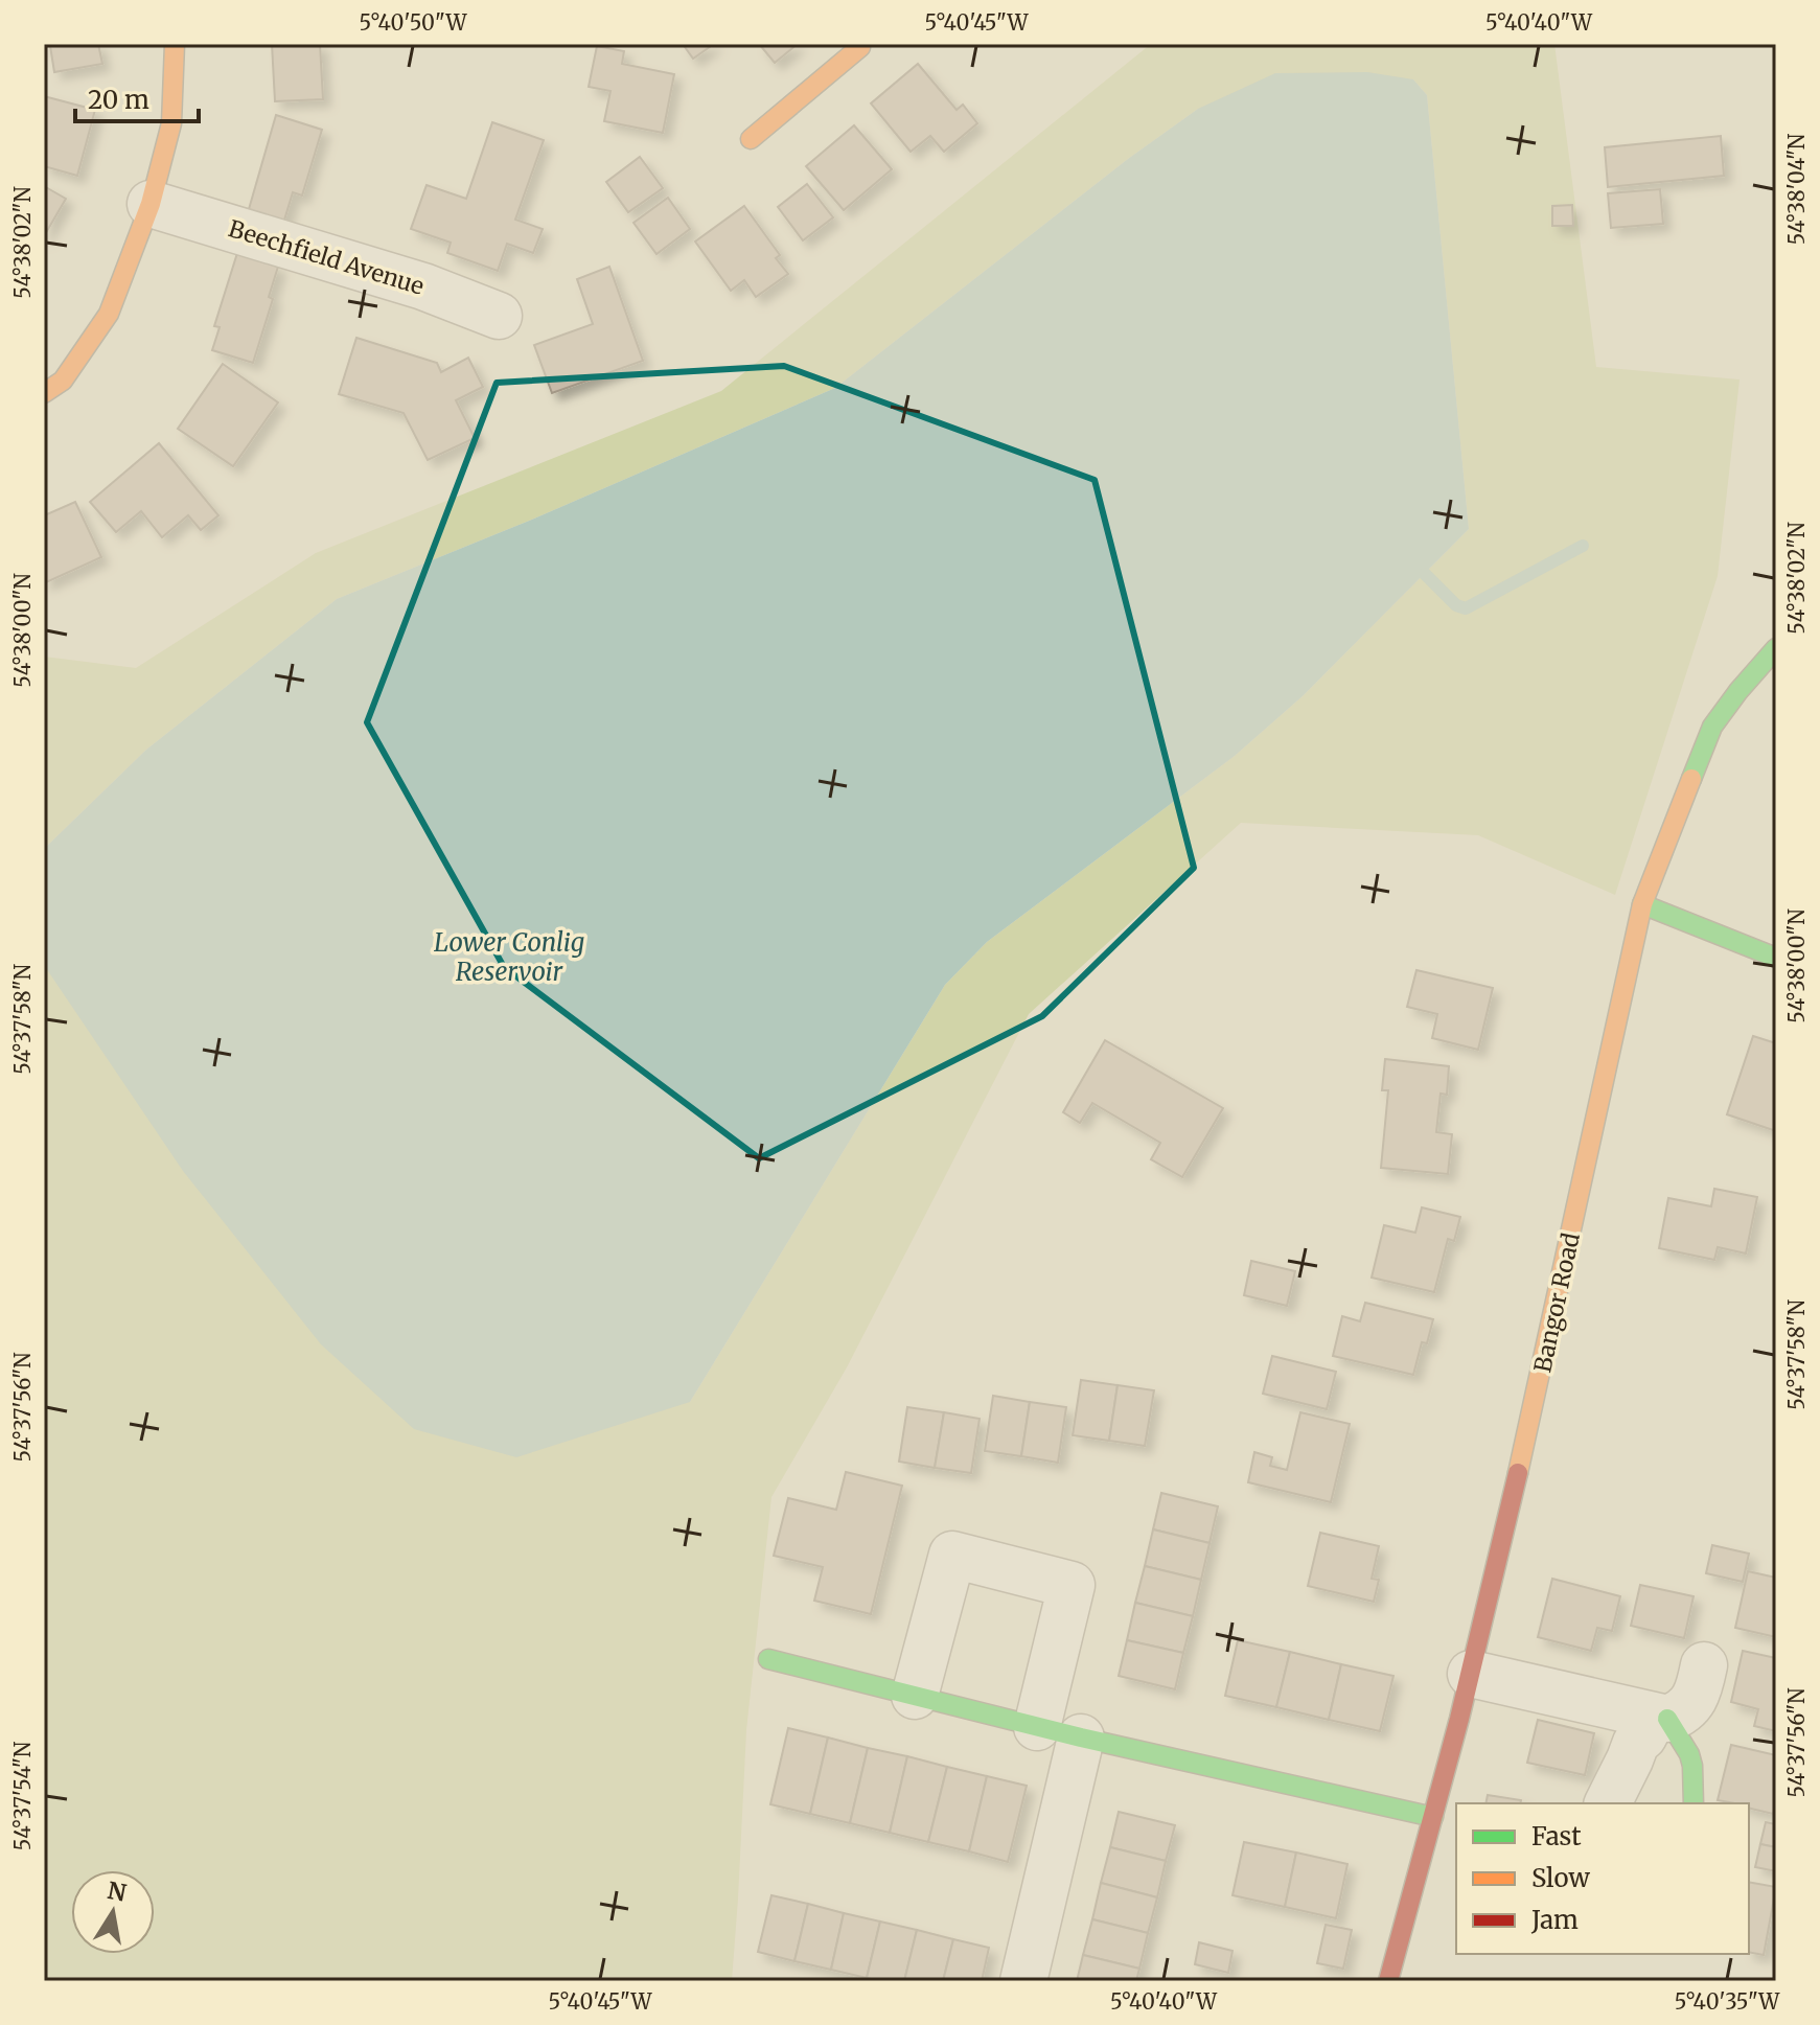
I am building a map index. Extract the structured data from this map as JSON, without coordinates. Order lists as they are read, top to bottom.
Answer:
{
  "streets": {
    "street": ["Beechfield Avenue", "Bangor Road"]
  },
  "water": ["Lower Conlig Reservoir"],
  "legend": ["Fast", "Slow", "Jam"],
  "scale_bar": "20 m",
  "north": "top",
  "coordinates": [
    "5°40'50\"W",
    "5°40'45\"W",
    "5°40'40\"W",
    "54°38'04\"N",
    "54°38'02\"N",
    "54°38'00\"N",
    "54°37'58\"N",
    "54°37'56\"N",
    "54°37'54\"N",
    "5°40'35\"W"
  ]
}
